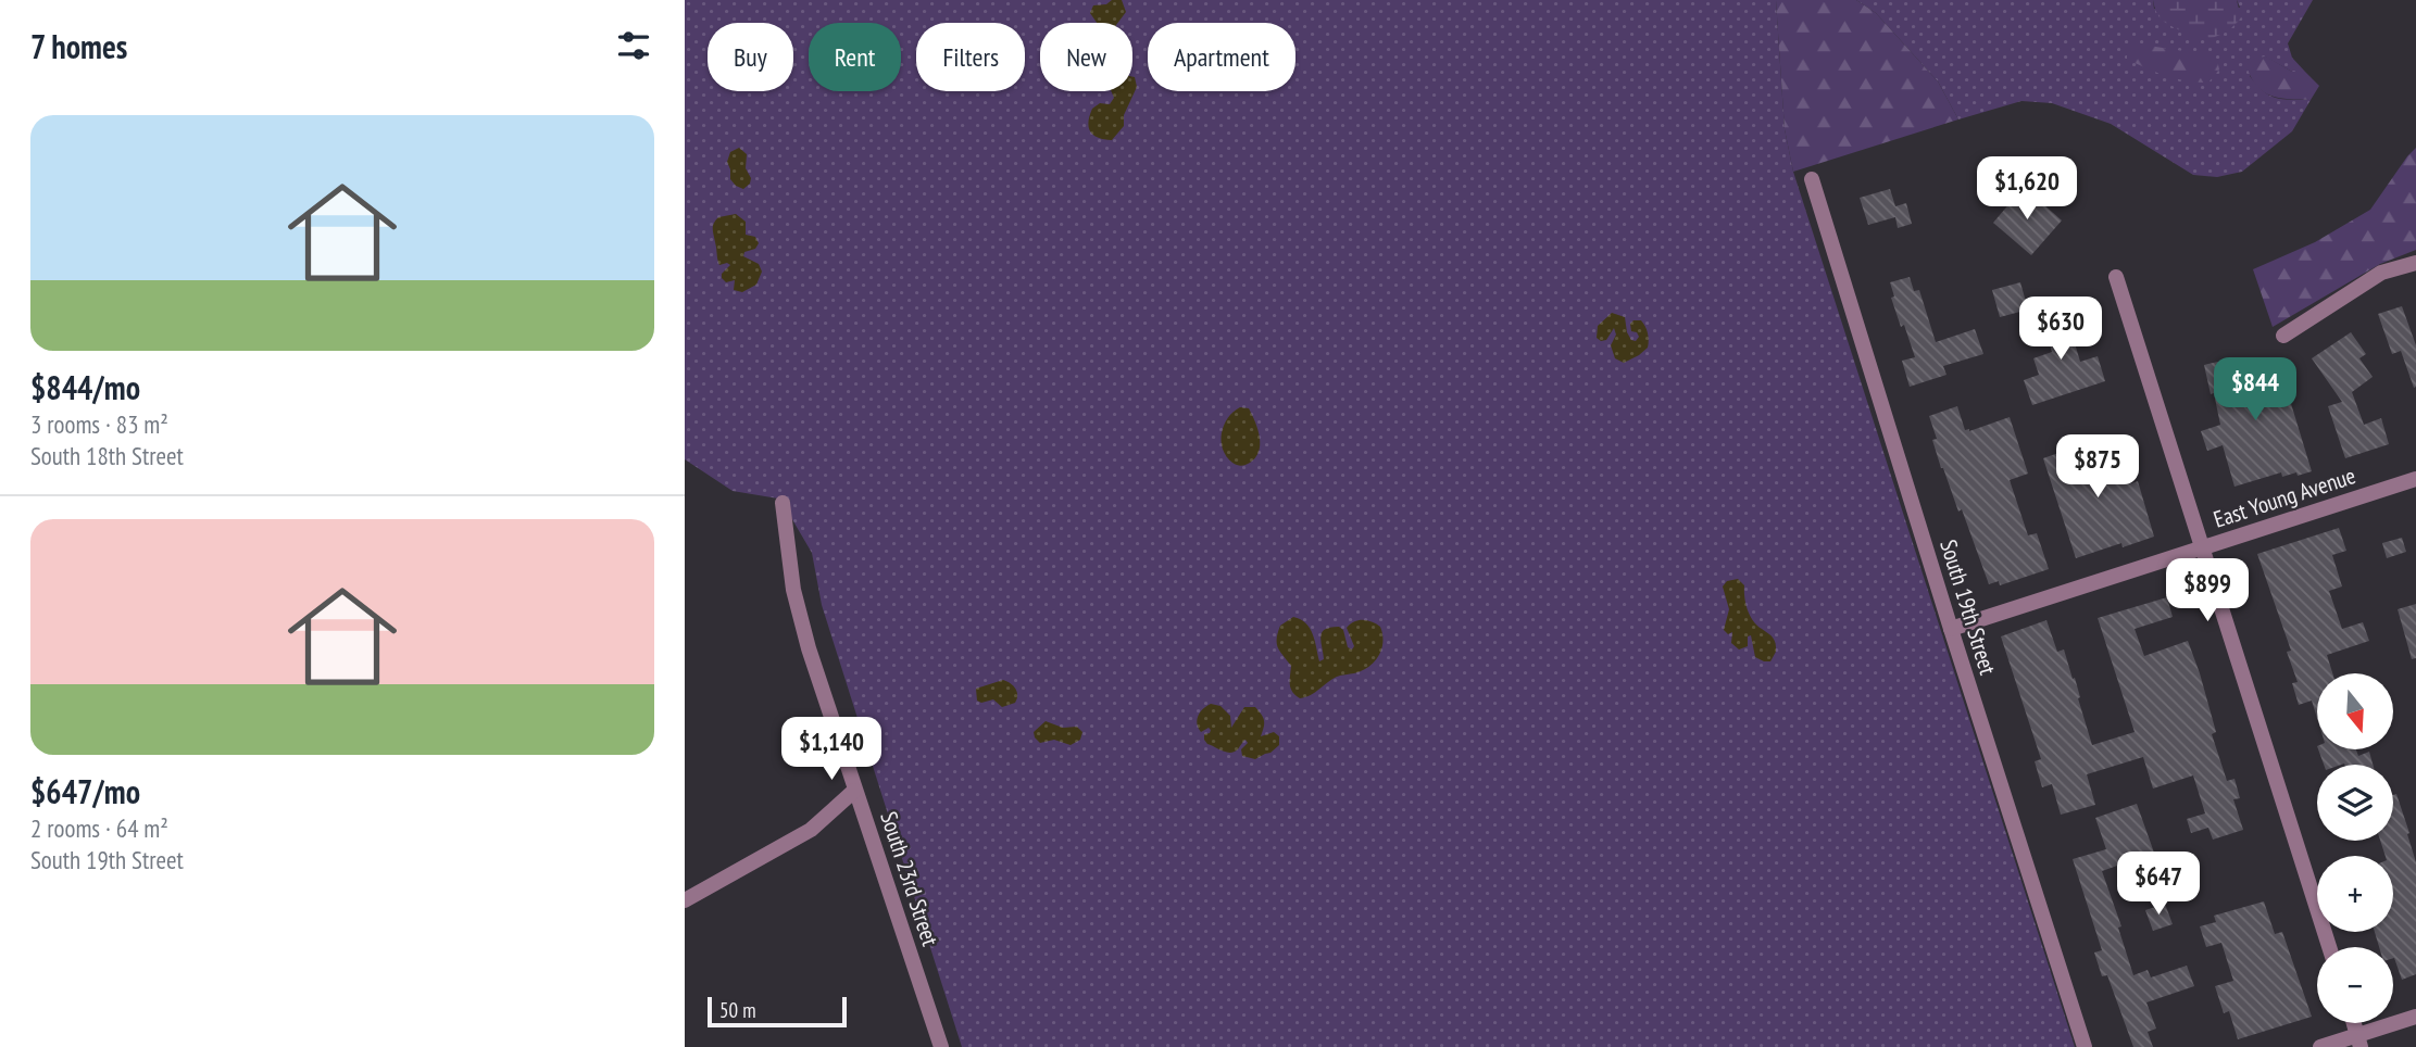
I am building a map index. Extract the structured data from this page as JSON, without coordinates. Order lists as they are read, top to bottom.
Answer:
{
  "streets": {
    "street": ["East Young Avenue", "South 19th Street", "South 23rd Street"]
  },
  "crossings": [
    ["East Young Avenue", "South 19th Street"]
  ],
  "scale_bar": "50 m",
  "north": "bottom",
  "page": {
    "heading": "7 homes",
    "chip": [
      "Buy",
      "Rent",
      "Filters",
      "New",
      "Apartment"
    ],
    "list": [
      {
        "name": "$844/mo",
        "note": "3 rooms · 83 m² · South 18th Street"
      },
      {
        "name": "$647/mo",
        "note": "2 rooms · 64 m² · South 19th Street"
      }
    ],
    "price": [
      "$1,620",
      "$630",
      "$844",
      "$875",
      "$899",
      "$1,140",
      "$647"
    ],
    "map_buttons": ["+", "−"],
    "scale": "50 m"
  }
}
